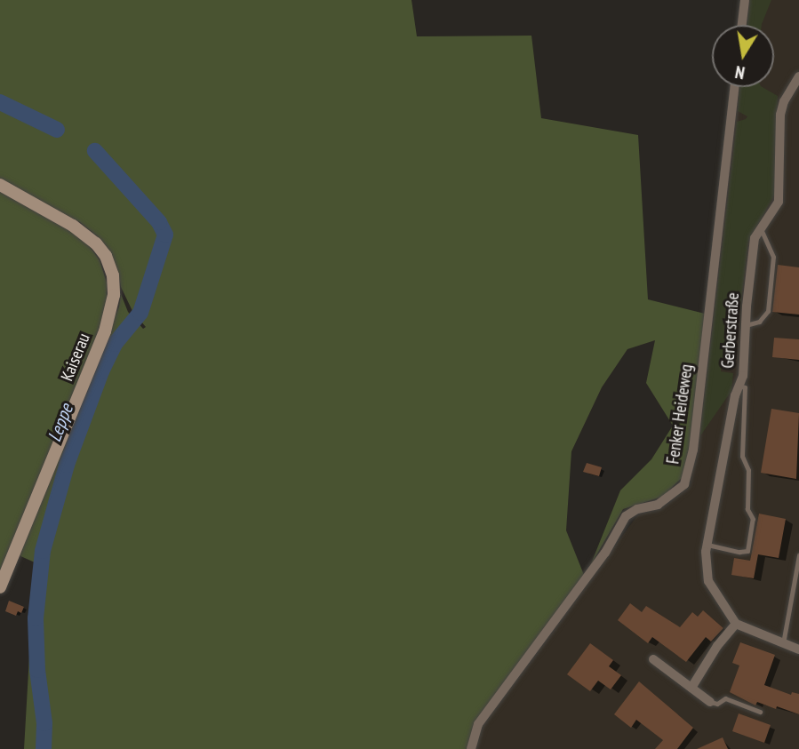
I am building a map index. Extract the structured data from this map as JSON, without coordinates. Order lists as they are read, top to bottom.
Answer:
{
  "streets": {
    "main road": ["Kaiserau"],
    "street": ["Gerberstraße", "Fenker Heideweg"]
  },
  "water": ["Leppe"],
  "north": "bottom"
}
